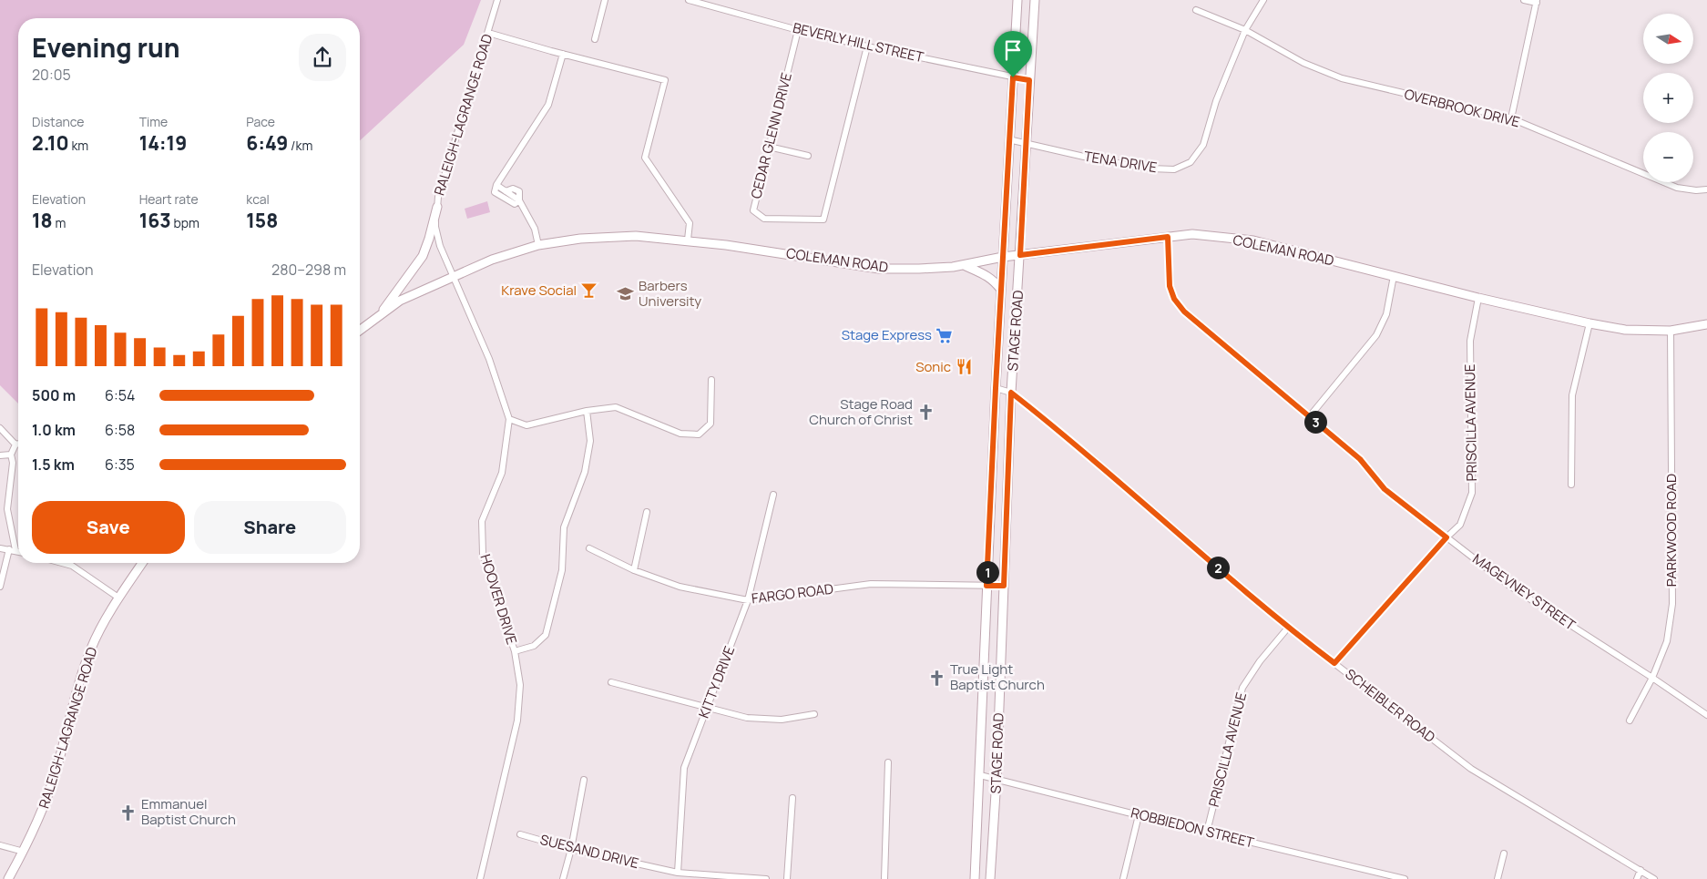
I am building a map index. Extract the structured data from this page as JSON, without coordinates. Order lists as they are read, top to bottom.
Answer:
{
  "streets": {
    "main road": ["RALEIGH-LAGRANGE ROAD", "COLEMAN ROAD", "STAGE ROAD"],
    "street": [
      "BEVERLY HILL STREET",
      "OVERBROOK DRIVE",
      "CEDAR GLENN DRIVE",
      "TENA DRIVE",
      "PRISCILLA AVENUE",
      "PARKWOOD ROAD",
      "MAGEVNEY STREET",
      "FARGO ROAD",
      "HOOVER DRIVE",
      "KITTY DRIVE",
      "SCHEIBLER ROAD",
      "ROBBIEDON STREET",
      "SUESAND DRIVE"
    ]
  },
  "crossings": [
    ["BEVERLY HILL STREET", "CEDAR GLENN DRIVE"],
    ["BEVERLY HILL STREET", "STAGE ROAD"],
    ["OVERBROOK DRIVE", "TENA DRIVE"],
    ["RALEIGH-LAGRANGE ROAD", "COLEMAN ROAD"],
    ["RALEIGH-LAGRANGE ROAD", "HOOVER DRIVE"],
    ["TENA DRIVE", "STAGE ROAD"],
    ["COLEMAN ROAD", "STAGE ROAD"],
    ["COLEMAN ROAD", "PRISCILLA AVENUE"],
    ["COLEMAN ROAD", "PARKWOOD ROAD"],
    ["COLEMAN ROAD", "MAGEVNEY STREET"],
    ["COLEMAN ROAD", "HOOVER DRIVE"],
    ["STAGE ROAD", "FARGO ROAD"],
    ["STAGE ROAD", "SCHEIBLER ROAD"],
    ["STAGE ROAD", "ROBBIEDON STREET"],
    ["PRISCILLA AVENUE", "MAGEVNEY STREET"],
    ["PRISCILLA AVENUE", "SCHEIBLER ROAD"],
    ["PRISCILLA AVENUE", "ROBBIEDON STREET"],
    ["PARKWOOD ROAD", "MAGEVNEY STREET"],
    ["FARGO ROAD", "KITTY DRIVE"],
    ["KITTY DRIVE", "SUESAND DRIVE"]
  ],
  "places": {
    "bar": ["Krave Social"],
    "school or university": ["Barbers University"],
    "supermarket": ["Stage Express"],
    "restaurant": ["Sonic"],
    "church": ["Stage Road Church of Christ", "True Light Baptist Church", "Emmanuel Baptist Church"]
  },
  "north": "right",
  "page": {
    "map_buttons": ["+", "−"],
    "heading": ["Evening run", "20:05"],
    "stats": [
      ["Distance", "2.10 km"],
      ["Time", "14:19"],
      ["Pace", "6:49 /km"],
      ["Elevation", "18 m"],
      ["Heart rate", "163 bpm"],
      ["kcal", "158"]
    ],
    "chart": ["Elevation", "280–298 m"],
    "list": [
      {
        "name": "500 m",
        "note": "6:54"
      },
      {
        "name": "1.0 km",
        "note": "6:58"
      },
      {
        "name": "1.5 km",
        "note": "6:35"
      }
    ],
    "pins": ["3", "2", "1"],
    "buttons": ["Save", "Share"]
  }
}
